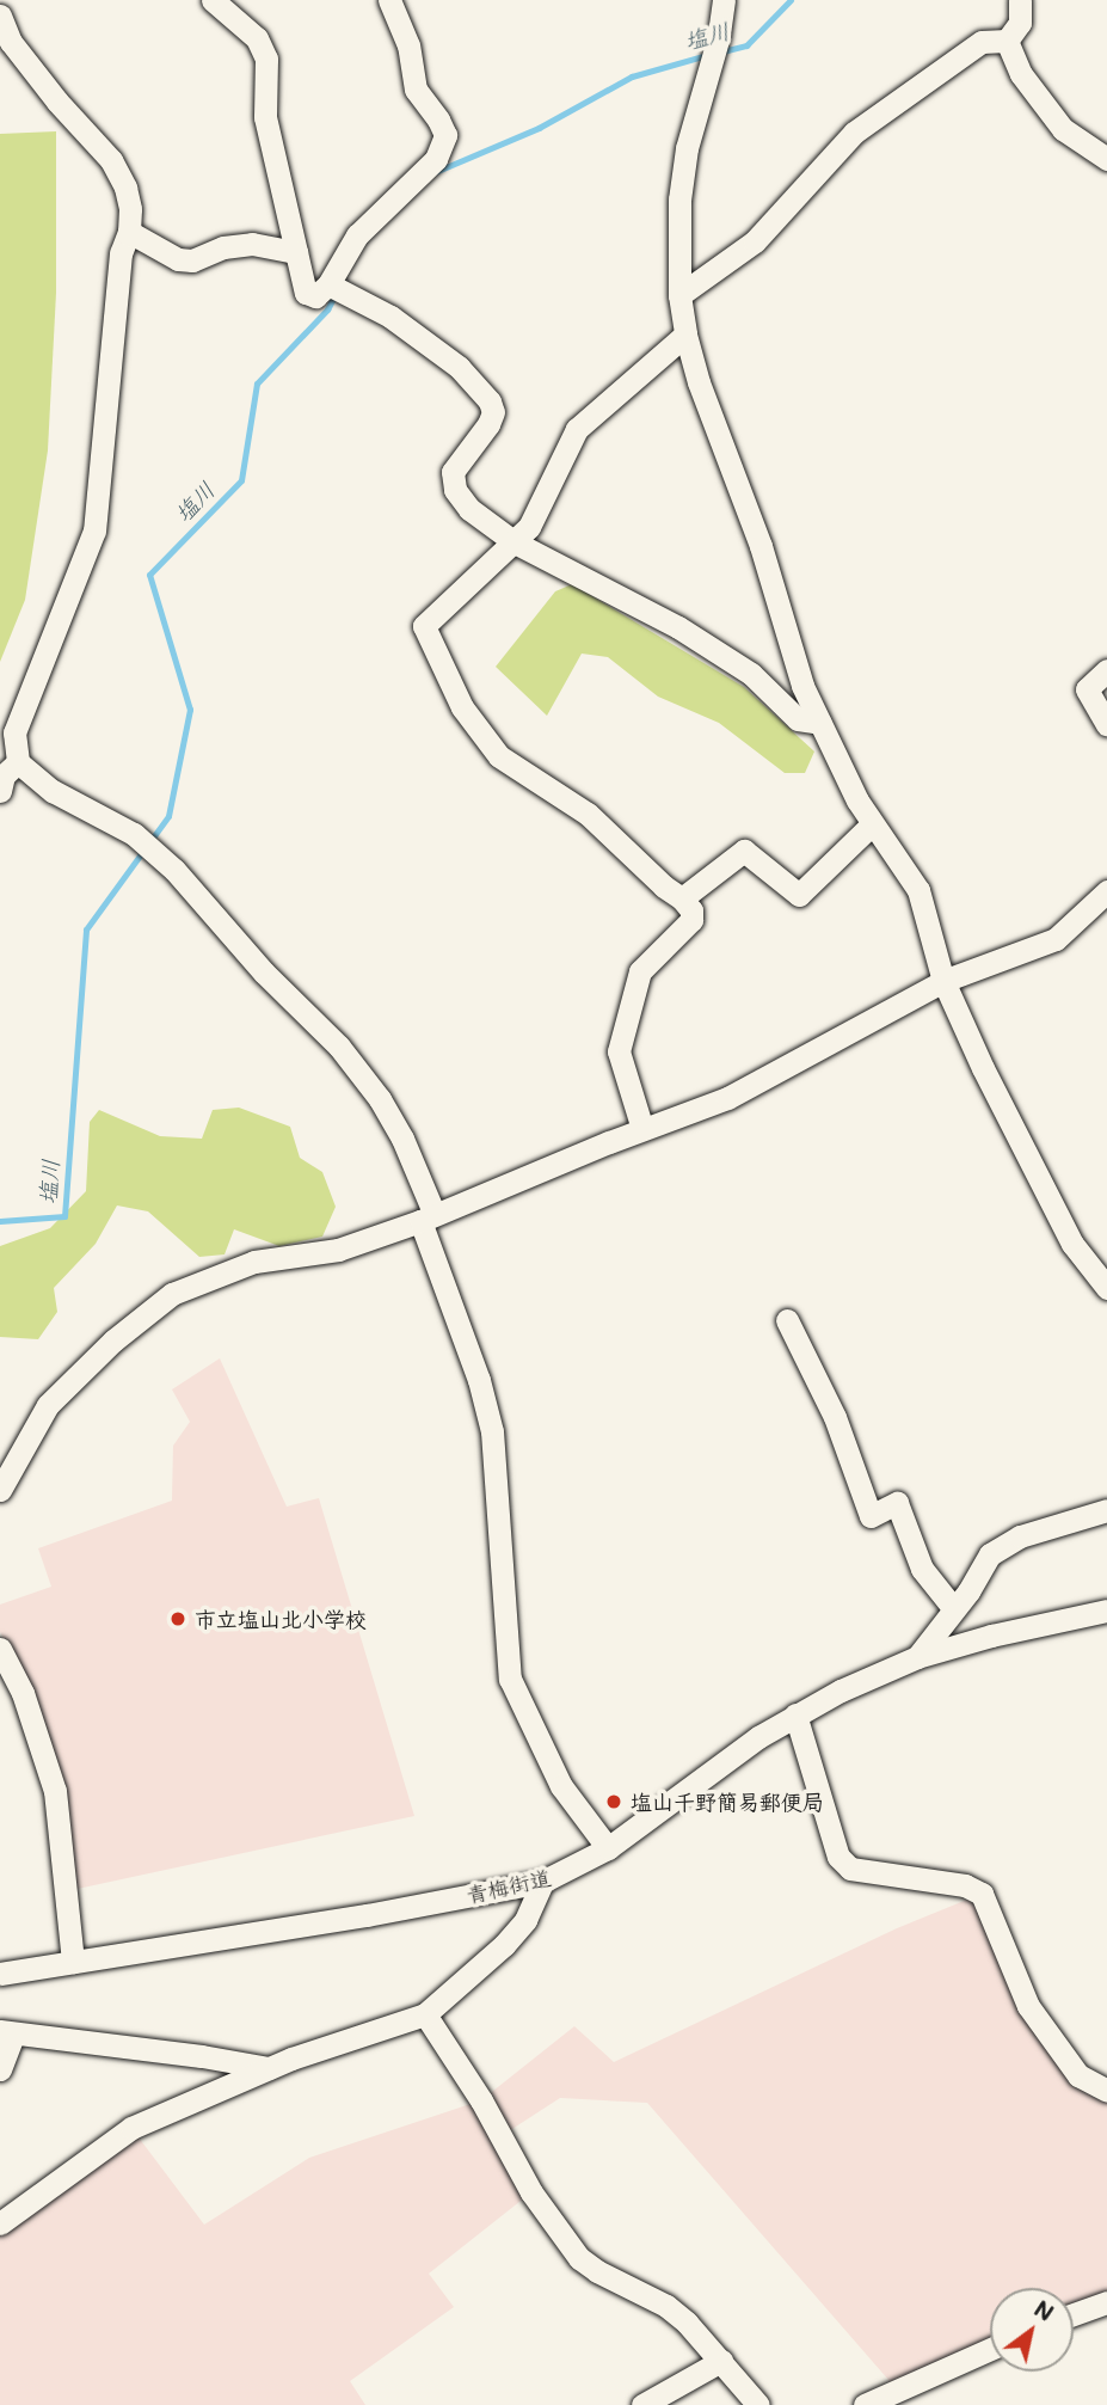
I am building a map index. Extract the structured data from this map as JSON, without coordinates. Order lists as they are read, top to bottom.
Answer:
{
  "streets": {
    "street": ["青梅街道"]
  },
  "water": ["塩川"],
  "places": ["市立塩山北小学校", "塩山千野簡易郵便局"],
  "north": "top right"
}
